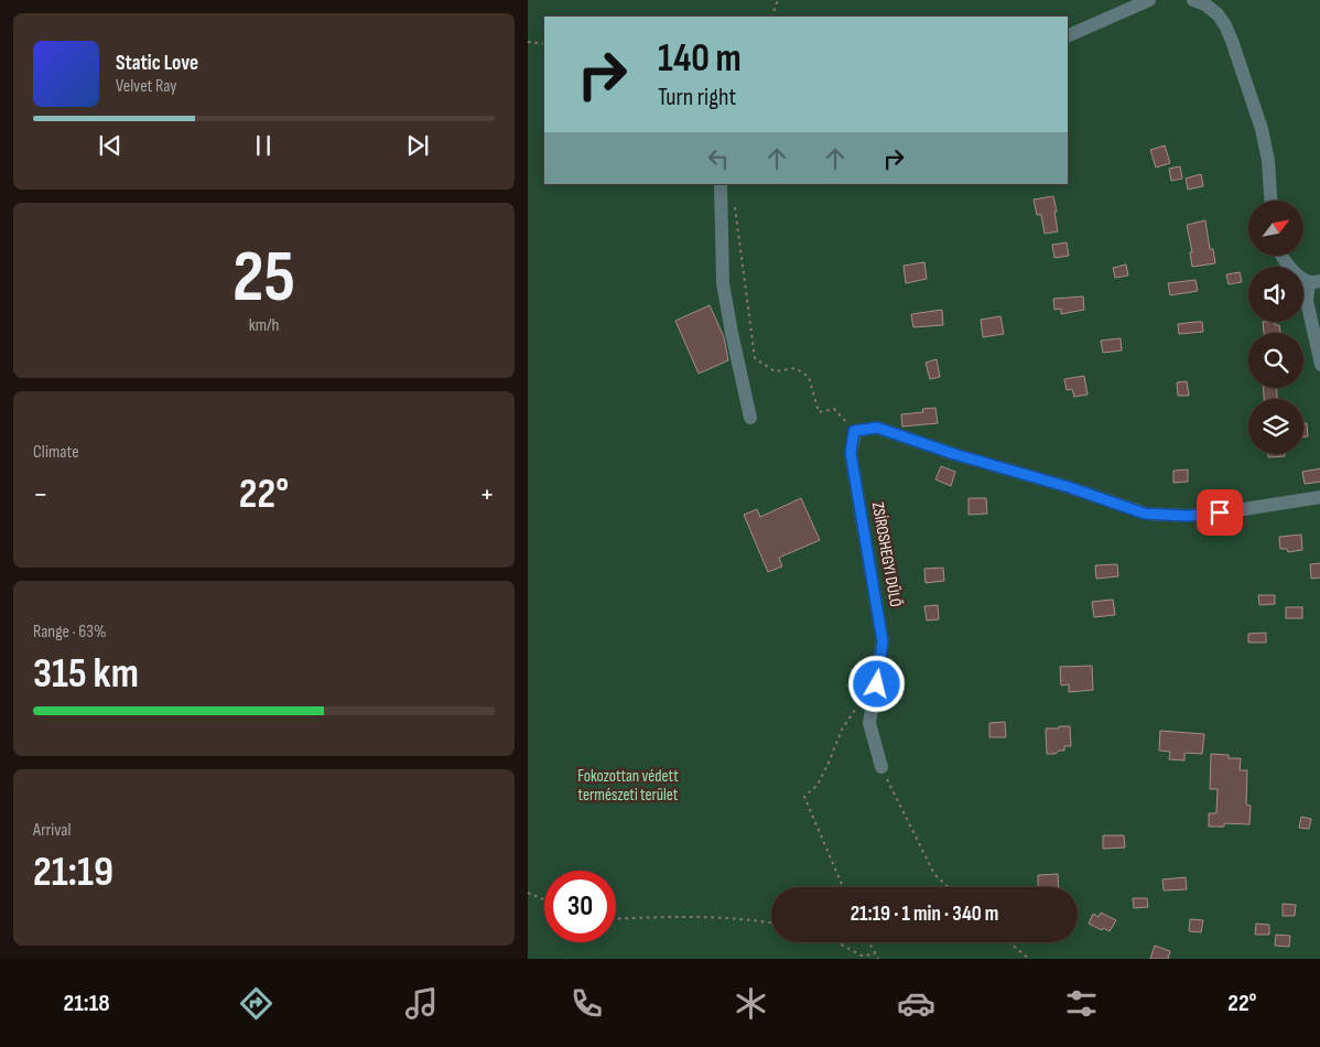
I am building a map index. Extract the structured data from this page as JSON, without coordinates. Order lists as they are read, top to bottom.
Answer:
{
  "streets": {
    "street": ["ZSÍROSHEGYI DŰLŐ"]
  },
  "parks": ["Fokozottan védett természeti terület"],
  "north": "top right",
  "page": {
    "turn": ["140 m", "Turn right"],
    "song": ["Static Love", "Velvet Ray"],
    "tile": [
      ["25", "km/h"],
      "Climate",
      ["Range · 63%", "315 km"],
      ["Arrival", "21:19"]
    ],
    "heat": ["−", "22°", "+"],
    "limit": "30",
    "trip": "21:19 · 1 min · 340 m",
    "tabs": ["21:18", "22°"]
  }
}
